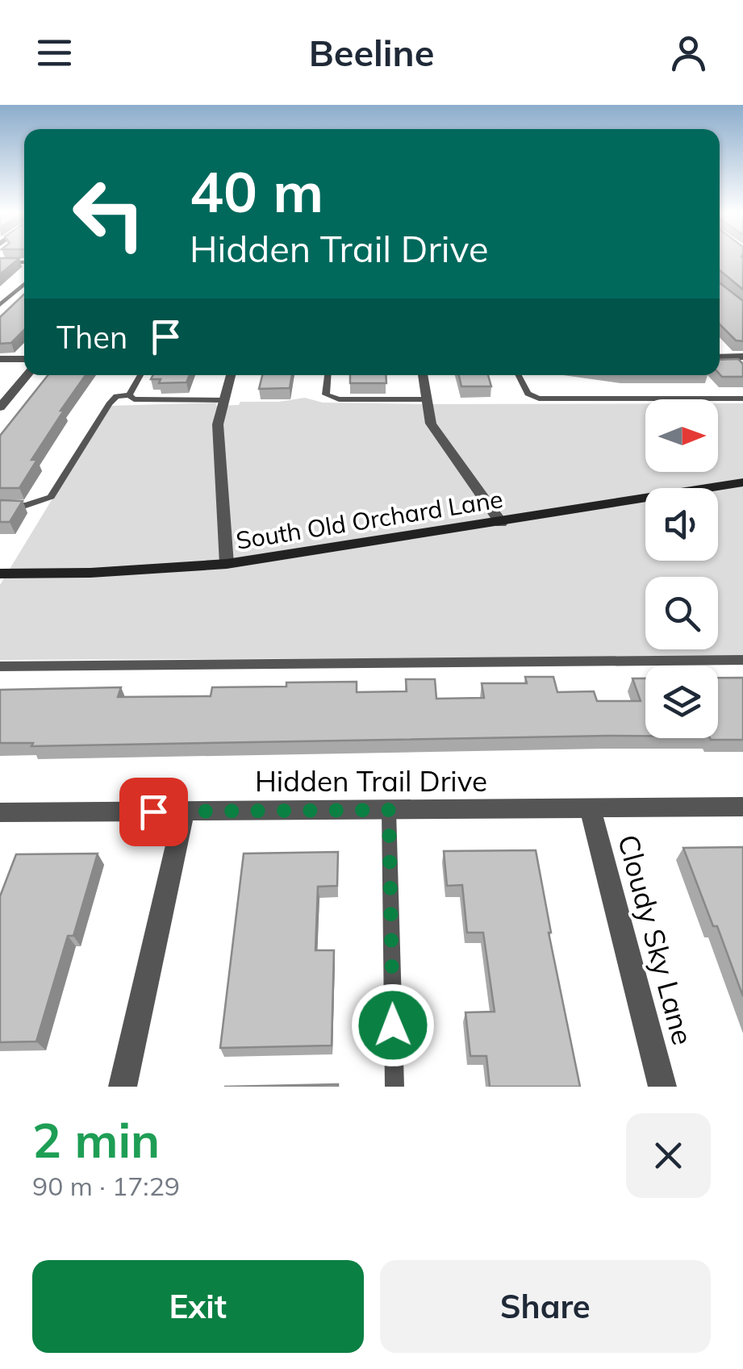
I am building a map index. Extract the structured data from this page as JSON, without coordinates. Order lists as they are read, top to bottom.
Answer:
{
  "streets": {
    "street": ["South Old Orchard Lane", "Hidden Trail Drive", "Cloudy Sky Lane"]
  },
  "crossings": [
    ["Hidden Trail Drive", "Cloudy Sky Lane"]
  ],
  "north": "right",
  "page": {
    "header": "Beeline",
    "turn": ["40 m", "Hidden Trail Drive"],
    "then": "Then",
    "heading": ["2 min", "90 m · 17:29"],
    "buttons": ["Exit", "Share"]
  }
}
